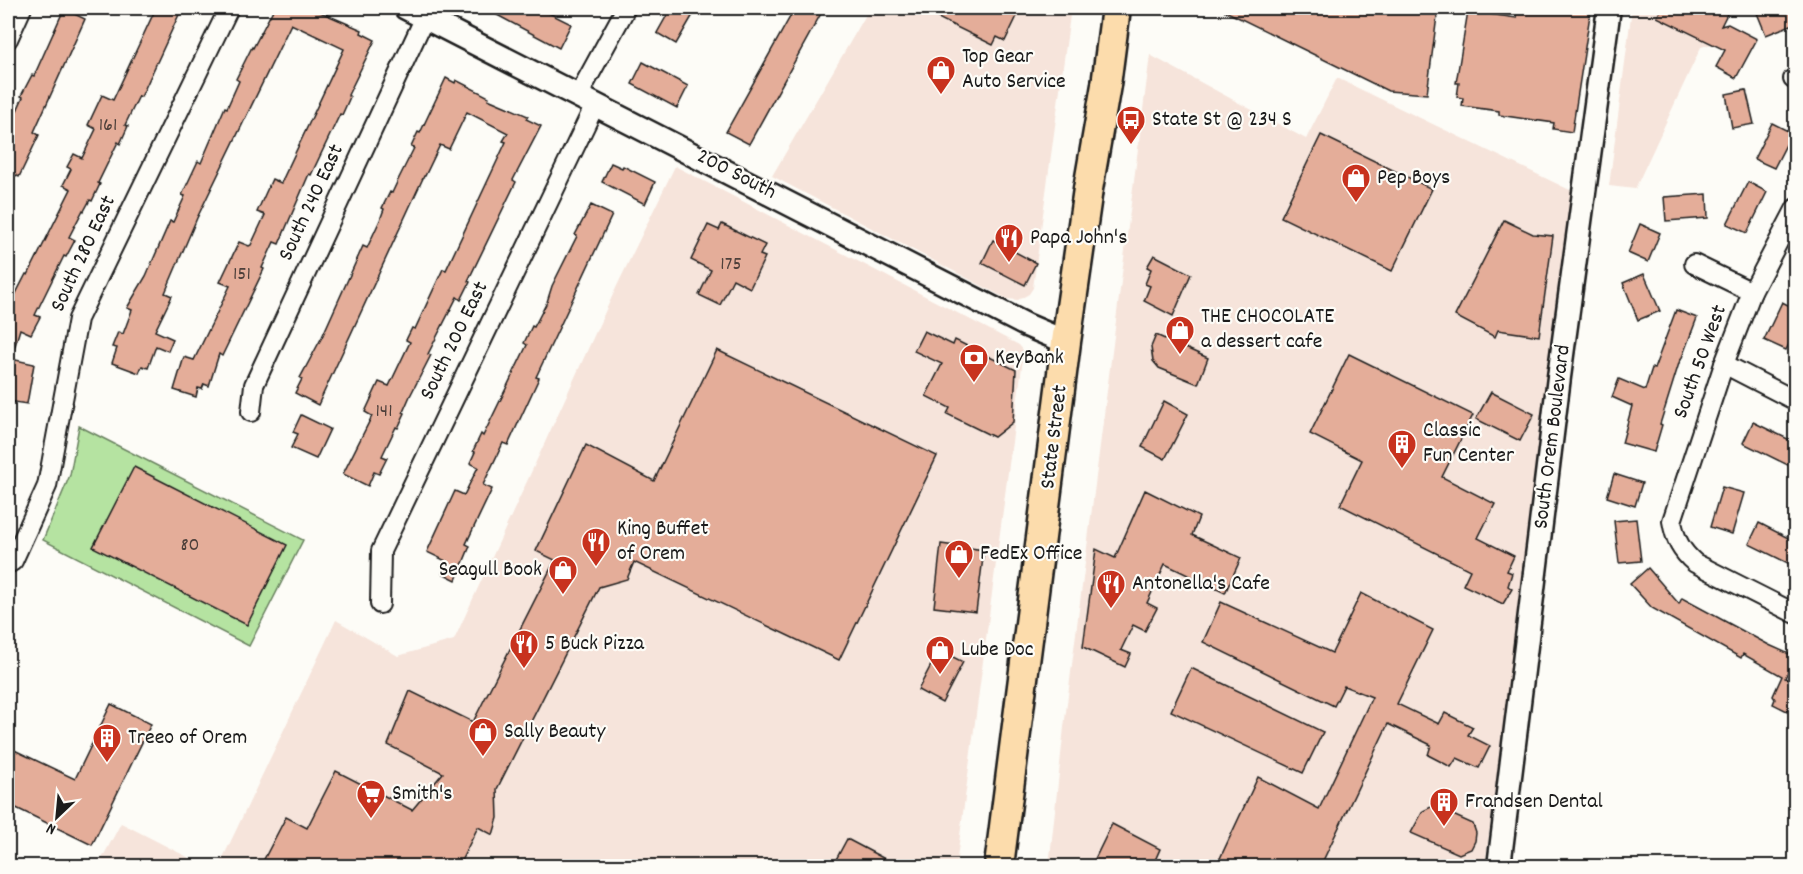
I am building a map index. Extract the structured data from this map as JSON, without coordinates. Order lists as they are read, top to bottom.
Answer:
{
  "streets": {
    "main road": ["State Street"],
    "street": [
      "200 South",
      "South 240 East",
      "South 280 East",
      "South 200 East",
      "South 50 West",
      "South Orem Boulevard"
    ]
  },
  "crossings": [
    ["200 South", "South 240 East"],
    ["200 South", "South 200 East"],
    ["200 South", "State Street"]
  ],
  "places": {
    "shop": [
      "Top Gear Auto Service",
      "Pep Boys",
      "THE CHOCOLATE a dessert cafe",
      "FedEx Office",
      "Seagull Book",
      "Lube Doc",
      "Sally Beauty"
    ],
    "bus stop": ["State St @ 234 S"],
    "restaurant": [
      "Papa John's",
      "King Buffet of Orem",
      "Antonella's Cafe",
      "5 Buck Pizza"
    ],
    "bank": ["KeyBank"],
    "building": ["Classic Fun Center", "Treeo of Orem", "Frandsen Dental"],
    "supermarket": ["Smith's"]
  },
  "house_numbers": [
    "161",
    "175",
    "151",
    "141",
    "80"
  ],
  "north": "bottom left"
}
